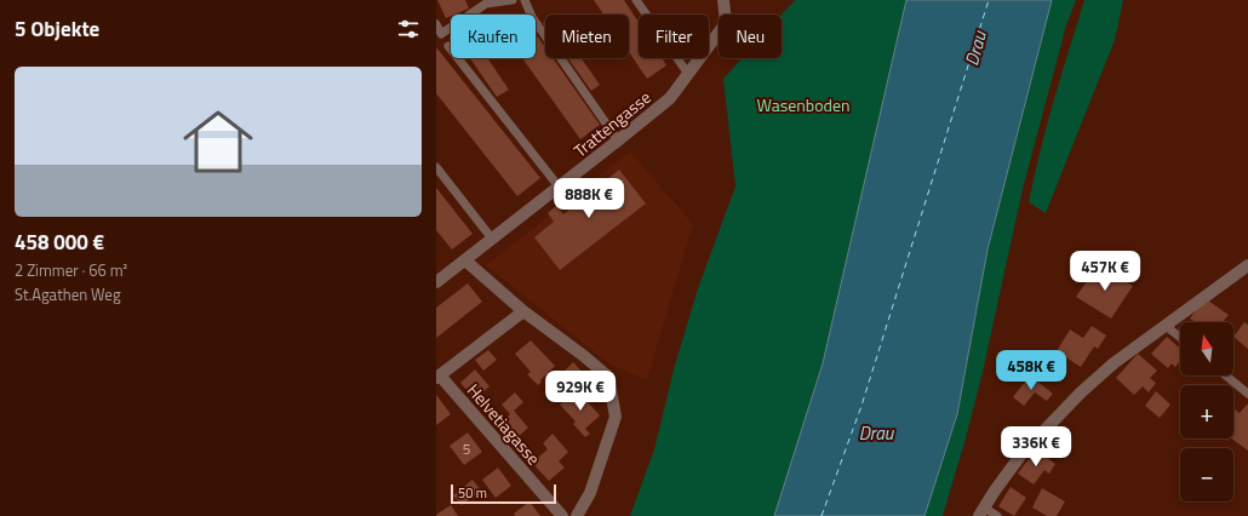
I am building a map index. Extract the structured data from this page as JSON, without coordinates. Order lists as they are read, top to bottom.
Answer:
{
  "streets": {
    "street": ["Trattengasse", "Helvetiagasse"]
  },
  "water": ["Drau"],
  "parks": ["Wasenboden"],
  "house_numbers": ["5"],
  "scale_bar": "50 m",
  "north": "top",
  "page": {
    "heading": "5 Objekte",
    "chip": [
      "Kaufen",
      "Mieten",
      "Filter",
      "Neu"
    ],
    "list": [
      {
        "name": "458 000 €",
        "note": "2 Zimmer · 66 m² · St.Agathen Weg"
      }
    ],
    "price": [
      "888K €",
      "457K €",
      "458K €",
      "929K €",
      "336K €"
    ],
    "map_buttons": ["+", "−"],
    "scale": "50 m"
  }
}
